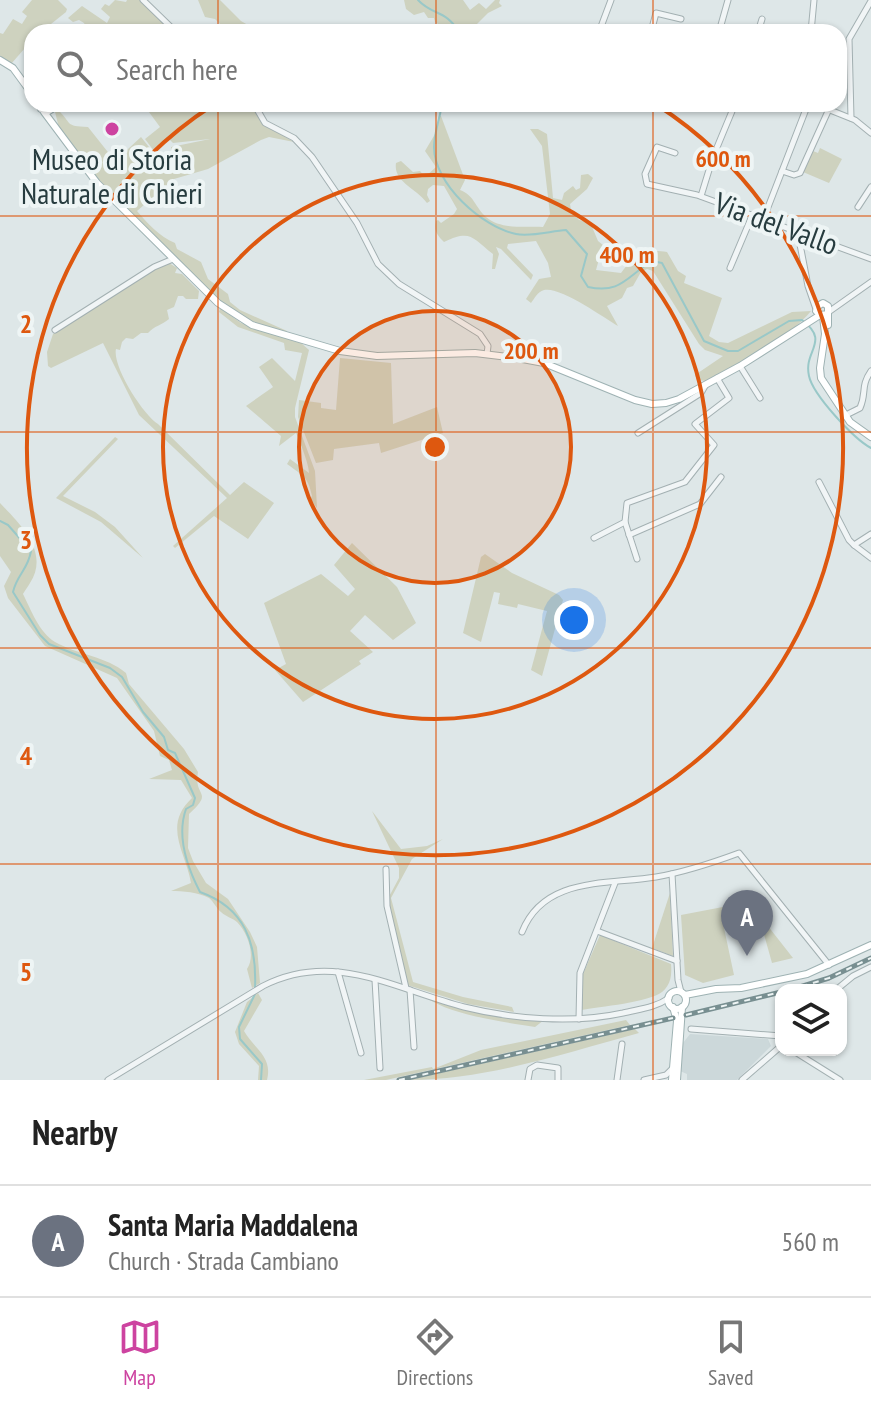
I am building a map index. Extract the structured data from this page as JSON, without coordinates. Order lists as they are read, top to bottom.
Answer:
{
  "streets": {
    "street": ["Via del Vallo"]
  },
  "places": ["Museo di Storia Naturale di Chieri"],
  "page": {
    "search": "Search here",
    "pins": "A",
    "heading": "Nearby",
    "list": [
      {
        "mark": "A",
        "name": "Santa Maria Maddalena",
        "note": "Church · Strada Cambiano",
        "value": "560 m"
      }
    ],
    "nav": ["Map", "Directions", "Saved"]
  },
  "grid": {
    "rows": [
      "2",
      "3",
      "4",
      "5"
    ]
  },
  "rings": ["600 m", "400 m", "200 m"]
}
